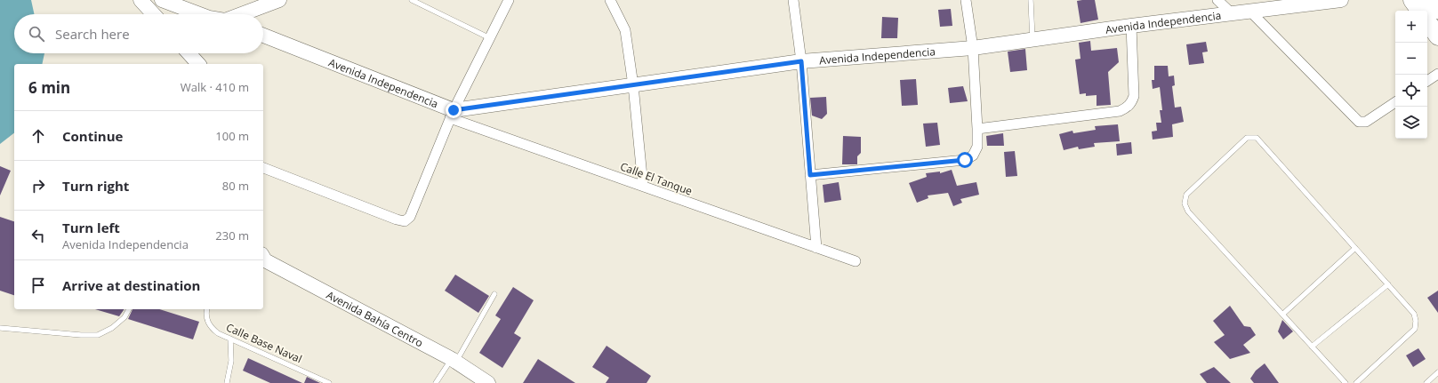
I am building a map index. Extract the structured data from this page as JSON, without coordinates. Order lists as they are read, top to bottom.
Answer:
{
  "streets": {
    "street": ["Avenida Independencia", "Calle El Tanque", "Avenida Bahía Centro"],
    "lane": ["Calle Base Naval"]
  },
  "crossings": [
    ["Avenida Independencia", "Calle El Tanque"]
  ],
  "page": {
    "map_buttons": ["+", "−"],
    "search": "Search here",
    "heading": ["6 min", "Walk · 410 m"],
    "list": [
      ["Continue", "100 m"],
      ["Turn right", "80 m"],
      ["Turn left", "Avenida Independencia", "230 m"],
      "Arrive at destination"
    ]
  }
}
